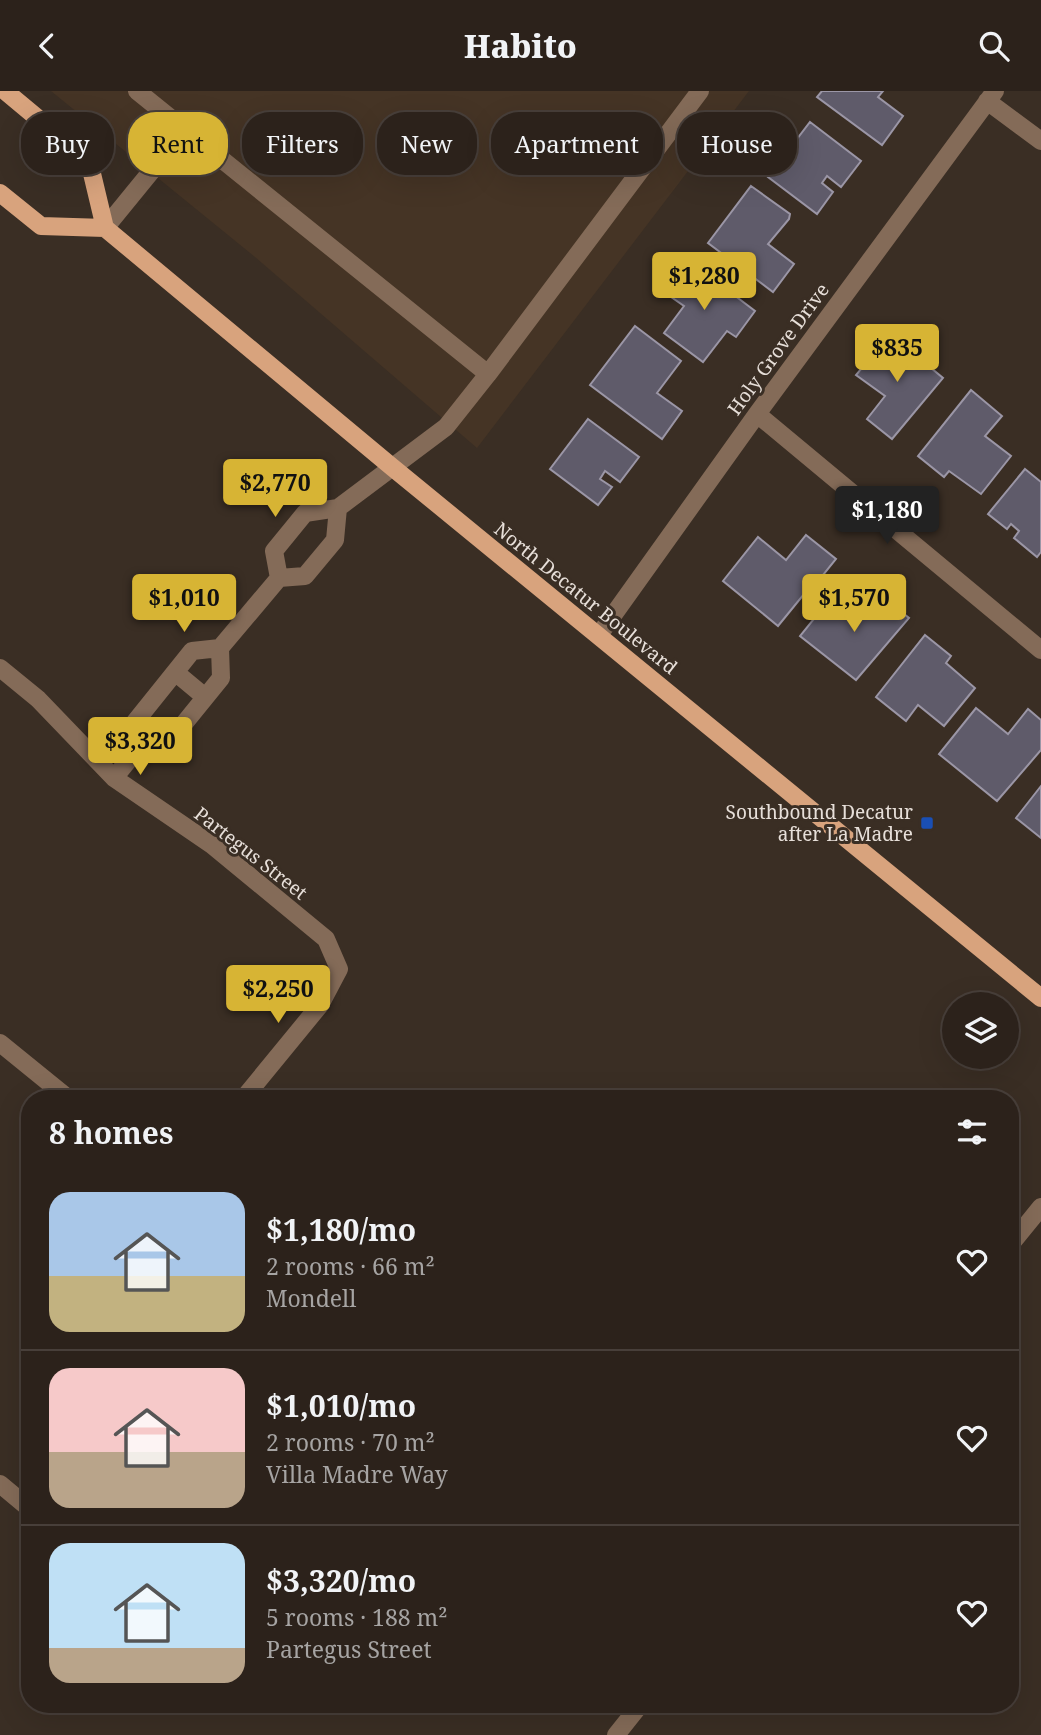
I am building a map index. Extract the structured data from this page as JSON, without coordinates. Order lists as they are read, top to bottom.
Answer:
{
  "streets": {
    "main road": ["North Decatur Boulevard"],
    "street": ["Holy Grove Drive", "Partegus Street"]
  },
  "crossings": [
    ["Holy Grove Drive", "North Decatur Boulevard"]
  ],
  "places": {
    "transit": ["Southbound Decatur after La Madre"]
  },
  "page": {
    "header": "Habito",
    "chip": [
      "Buy",
      "Rent",
      "Filters",
      "New",
      "Apartment",
      "House"
    ],
    "price": [
      "$1,280",
      "$835",
      "$2,770",
      "$1,180",
      "$1,010",
      "$1,570",
      "$3,320",
      "$2,250"
    ],
    "heading": "8 homes",
    "list": [
      {
        "name": "$1,180/mo",
        "note": "2 rooms · 66 m² · Mondell"
      },
      {
        "name": "$1,010/mo",
        "note": "2 rooms · 70 m² · Villa Madre Way"
      },
      {
        "name": "$3,320/mo",
        "note": "5 rooms · 188 m² · Partegus Street"
      }
    ]
  }
}
